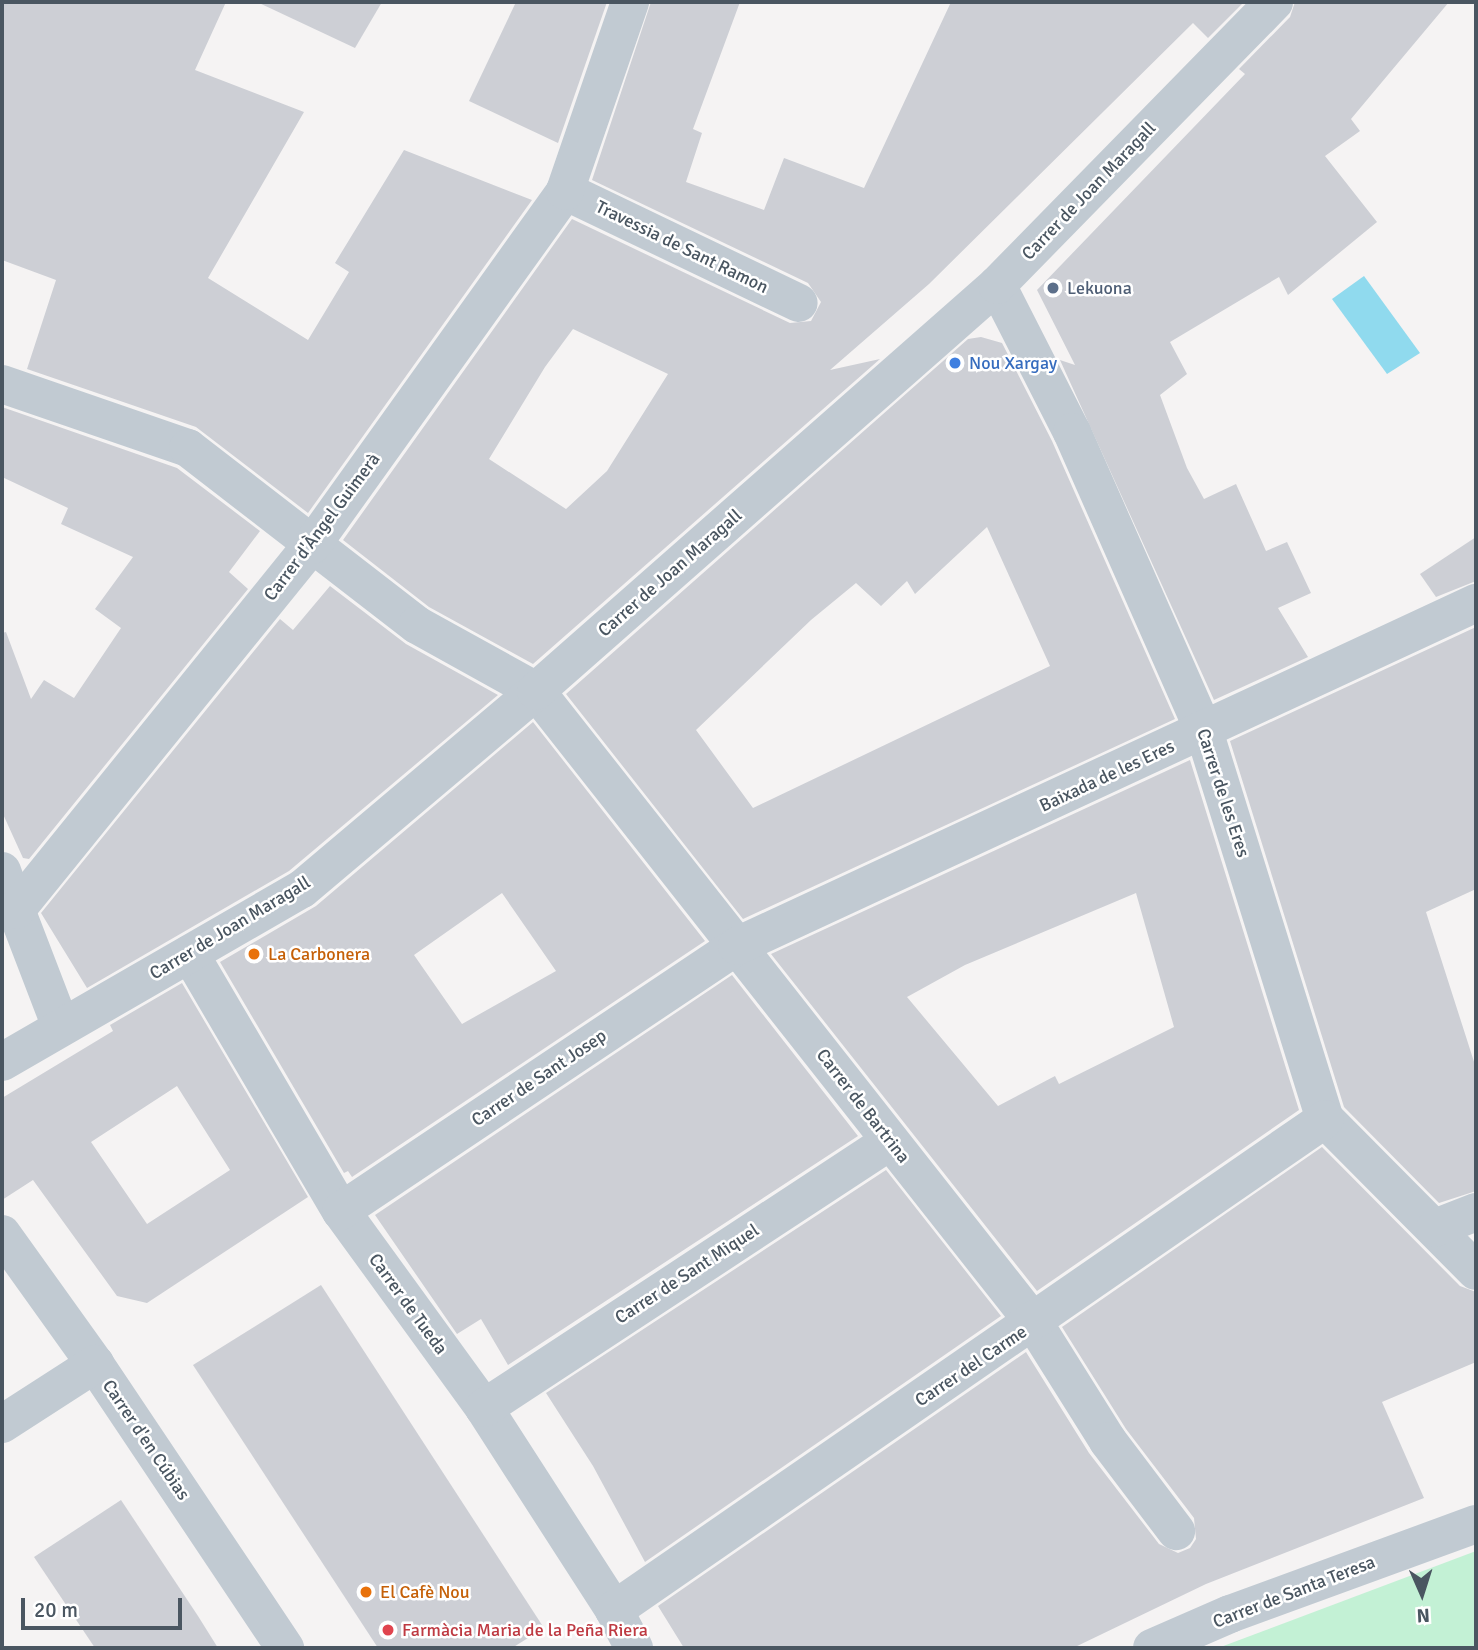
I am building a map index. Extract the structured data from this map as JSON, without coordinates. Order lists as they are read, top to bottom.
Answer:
{
  "streets": {
    "street": [
      "Carrer de Joan Maragall",
      "Travessia de Sant Ramon",
      "Carrer d'Àngel Guimerà",
      "Baixada de les Eres",
      "Carrer de les Eres",
      "Carrer de Sant Josep",
      "Carrer de Bartrina",
      "Carrer de Sant Miquel",
      "Carrer de Tueda",
      "Carrer del Carme",
      "Carrer d'en Cúbias",
      "Carrer de Santa Teresa"
    ]
  },
  "crossings": [
    ["Carrer de Joan Maragall", "Carrer de les Eres"],
    ["Carrer de Joan Maragall", "Carrer de Bartrina"],
    ["Carrer de Joan Maragall", "Carrer de Tueda"],
    ["Travessia de Sant Ramon", "Carrer d'Àngel Guimerà"],
    ["Baixada de les Eres", "Carrer de les Eres"],
    ["Baixada de les Eres", "Carrer de Sant Josep"],
    ["Baixada de les Eres", "Carrer de Bartrina"],
    ["Carrer de les Eres", "Carrer del Carme"],
    ["Carrer de Sant Josep", "Carrer de Bartrina"],
    ["Carrer de Sant Josep", "Carrer de Tueda"],
    ["Carrer de Bartrina", "Carrer de Sant Miquel"],
    ["Carrer de Bartrina", "Carrer del Carme"],
    ["Carrer de Sant Miquel", "Carrer de Tueda"],
    ["Carrer de Tueda", "Carrer del Carme"]
  ],
  "places": [
    "Lekuona",
    "Nou Xargay",
    "La Carbonera",
    "El Cafè Nou",
    "Farmàcia Maria de la Peña Riera"
  ],
  "scale_bar": "20 m",
  "north": "bottom"
}
